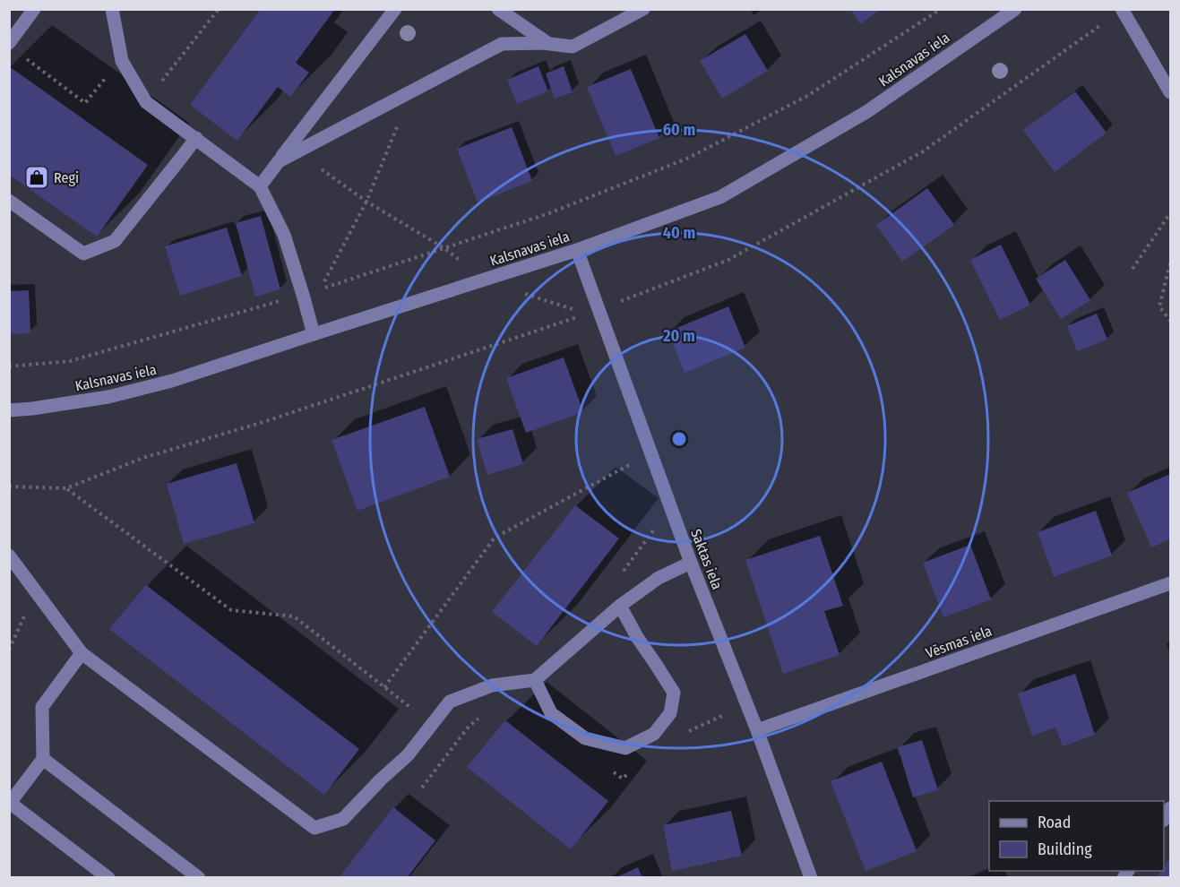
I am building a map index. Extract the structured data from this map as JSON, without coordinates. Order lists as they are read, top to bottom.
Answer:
{
  "streets": {
    "street": ["Kalsnavas iela", "Saktas iela", "Vēsmas iela"]
  },
  "crossings": [
    ["Kalsnavas iela", "Saktas iela"],
    ["Saktas iela", "Vēsmas iela"]
  ],
  "places": {
    "shop": ["Regi"]
  },
  "legend": ["Road", "Building"],
  "rings": ["60 m", "40 m", "20 m"]
}
